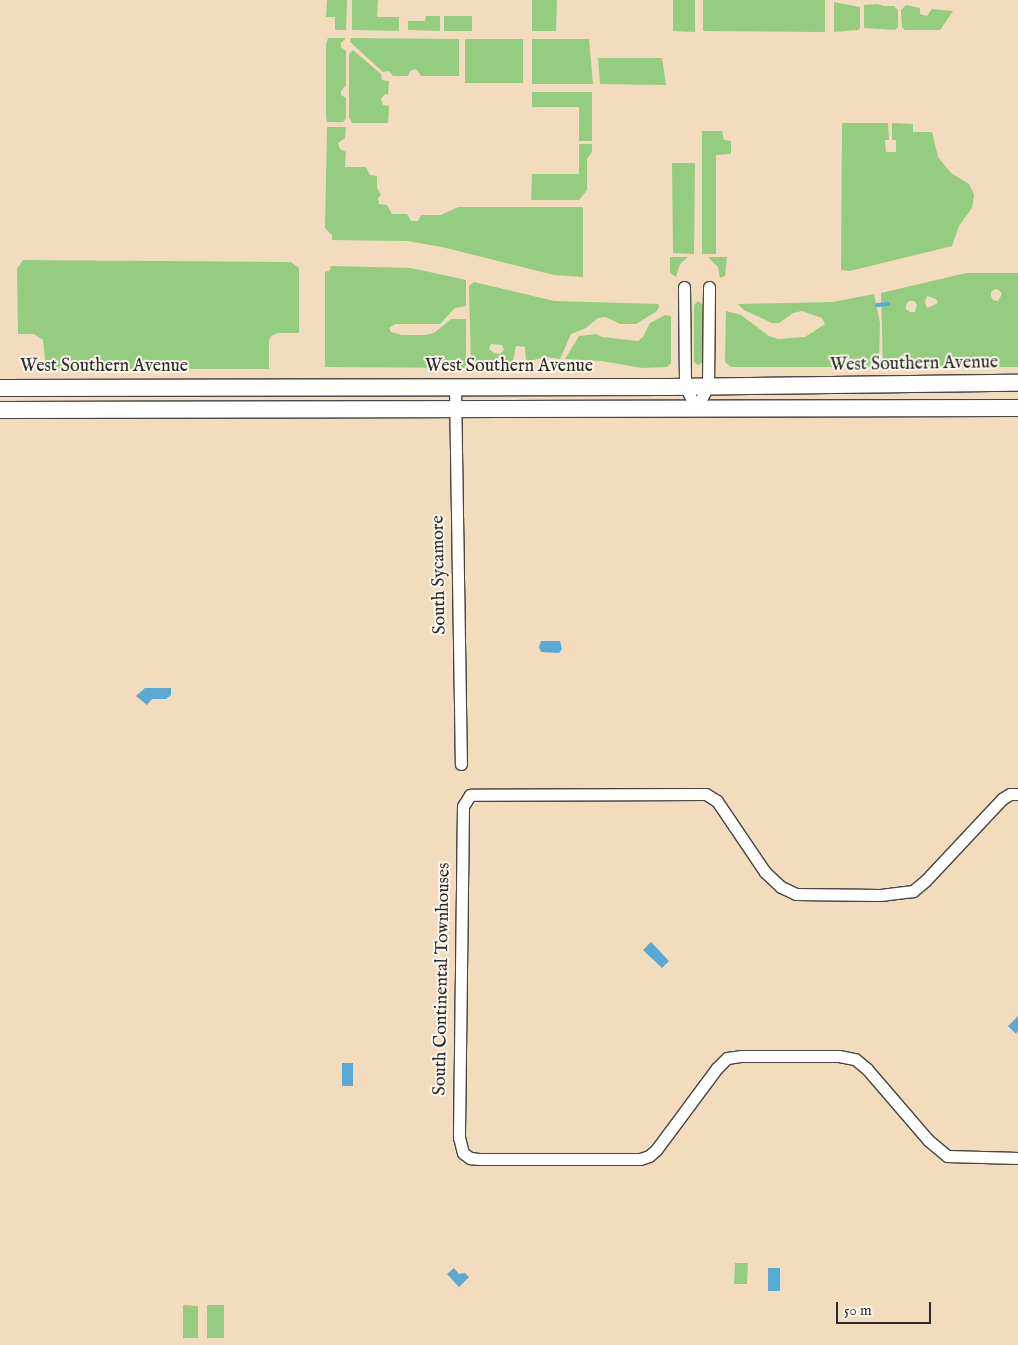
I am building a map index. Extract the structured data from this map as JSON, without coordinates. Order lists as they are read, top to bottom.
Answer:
{
  "streets": {
    "main road": ["West Southern Avenue"],
    "street": ["South Sycamore", "South Continental Townhouses"]
  },
  "crossings": [
    ["West Southern Avenue", "South Sycamore"]
  ],
  "scale_bar": "50 m"
}
